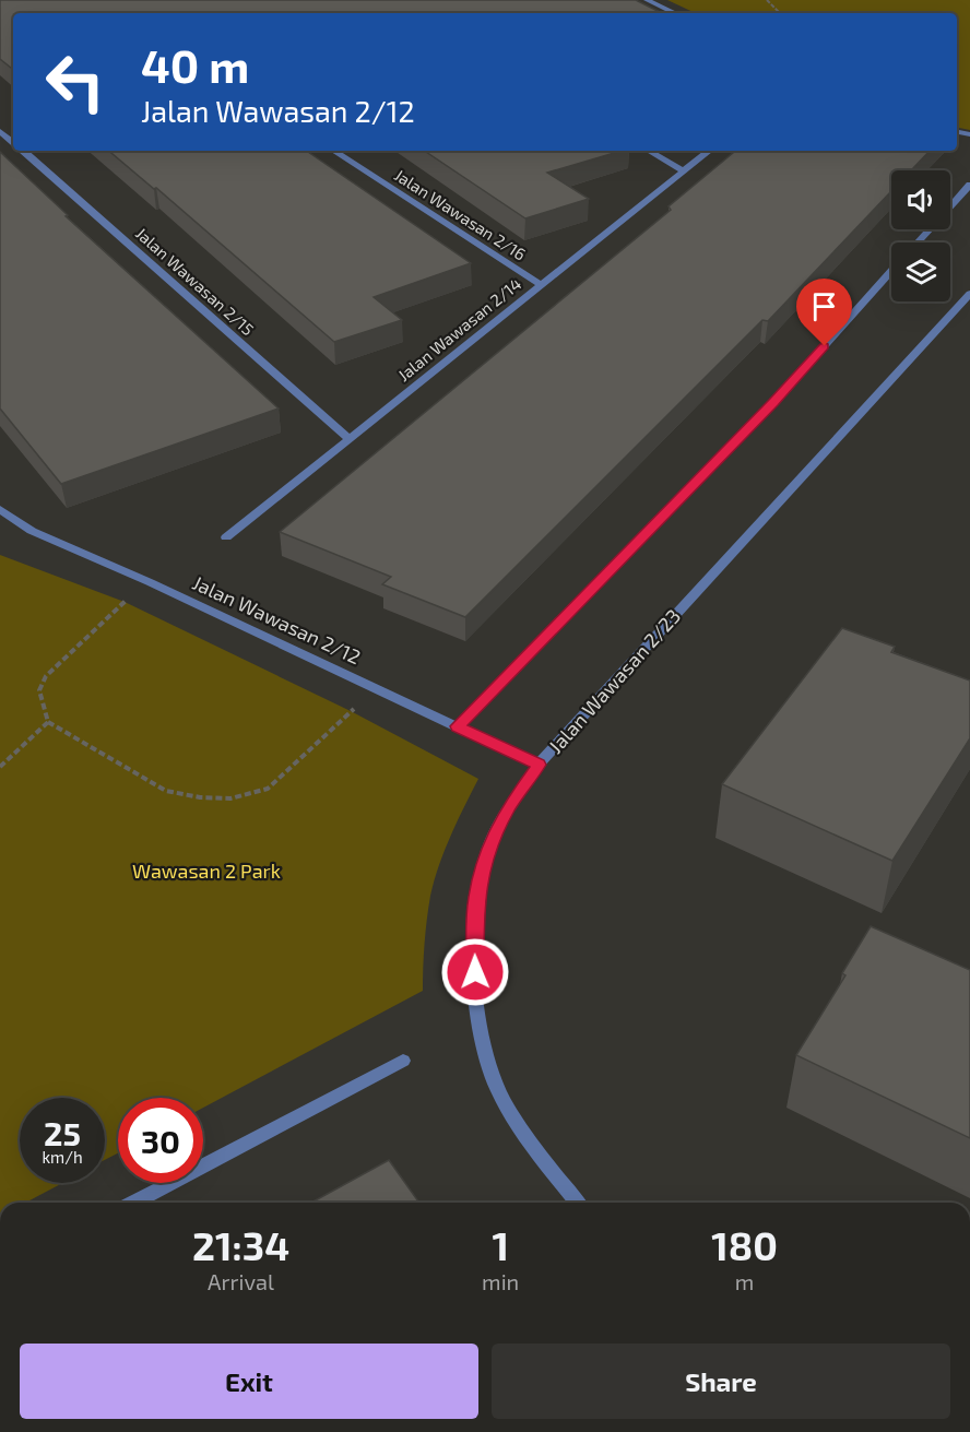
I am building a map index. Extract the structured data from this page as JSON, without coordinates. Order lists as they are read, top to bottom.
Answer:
{
  "streets": {
    "street": [
      "Jalan Wawasan 2/16",
      "Jalan Wawasan 2/15",
      "Jalan Wawasan 2/14",
      "Jalan Wawasan 2/12",
      "Jalan Wawasan 2/23"
    ]
  },
  "crossings": [
    ["Jalan Wawasan 2/16", "Jalan Wawasan 2/14"],
    ["Jalan Wawasan 2/15", "Jalan Wawasan 2/14"],
    ["Jalan Wawasan 2/12", "Jalan Wawasan 2/23"]
  ],
  "parks": ["Wawasan 2 Park"],
  "page": {
    "turn": ["40 m", "Jalan Wawasan 2/12"],
    "speed": "25 km/h",
    "limit": "30",
    "eta": [
      "21:34",
      "Arrival",
      "1",
      "min",
      "180",
      "m"
    ],
    "buttons": ["Exit", "Share"]
  }
}
